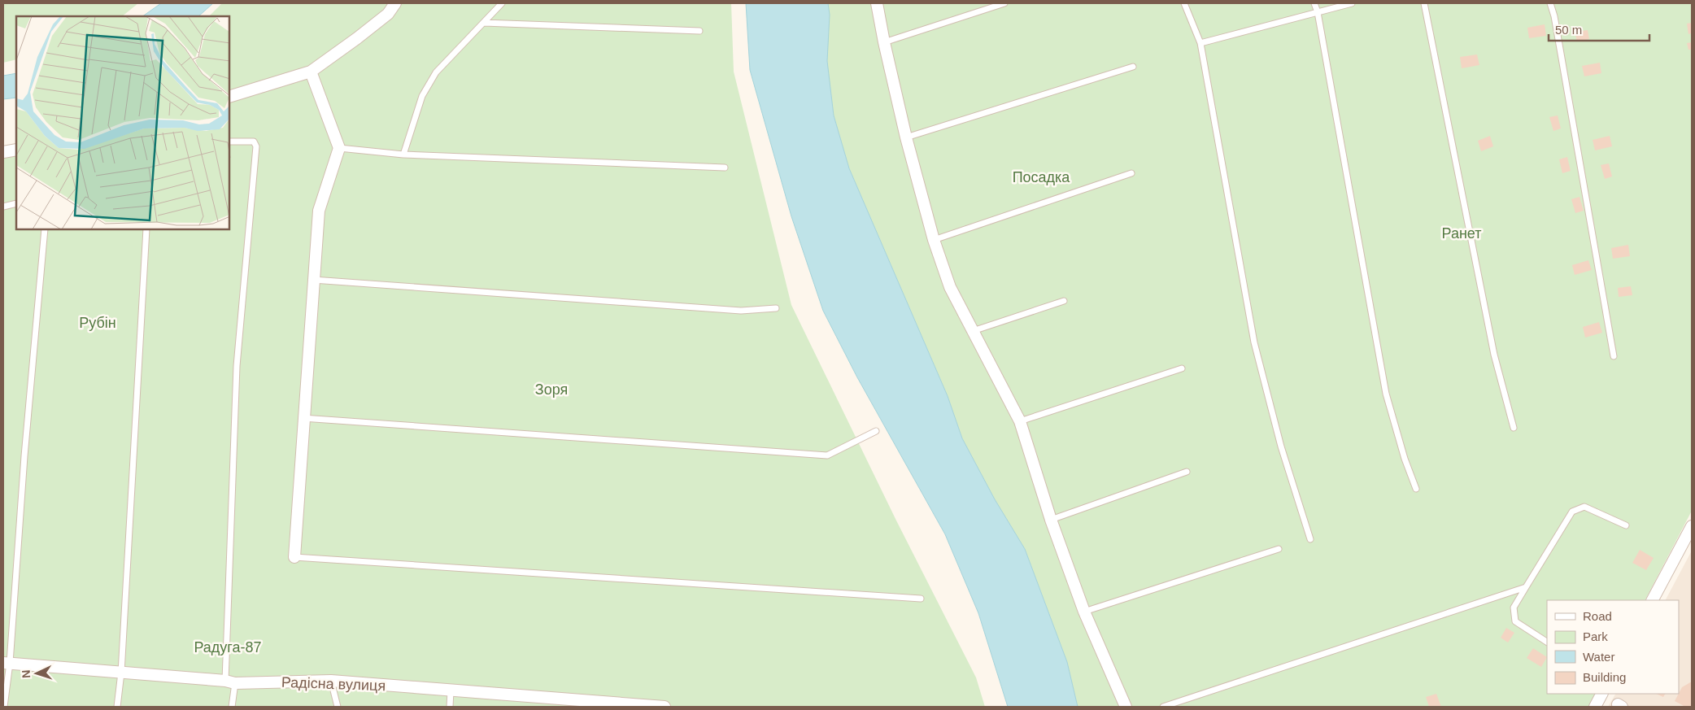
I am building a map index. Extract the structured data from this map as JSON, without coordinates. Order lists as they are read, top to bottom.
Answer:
{
  "streets": {
    "street": ["Радісна вулиця"]
  },
  "parks": [
    "Посадка",
    "Ранет",
    "Рубін",
    "Зоря",
    "Радуга-87"
  ],
  "legend": [
    "Road",
    "Park",
    "Water",
    "Building"
  ],
  "scale_bar": "50 m",
  "north": "left"
}
